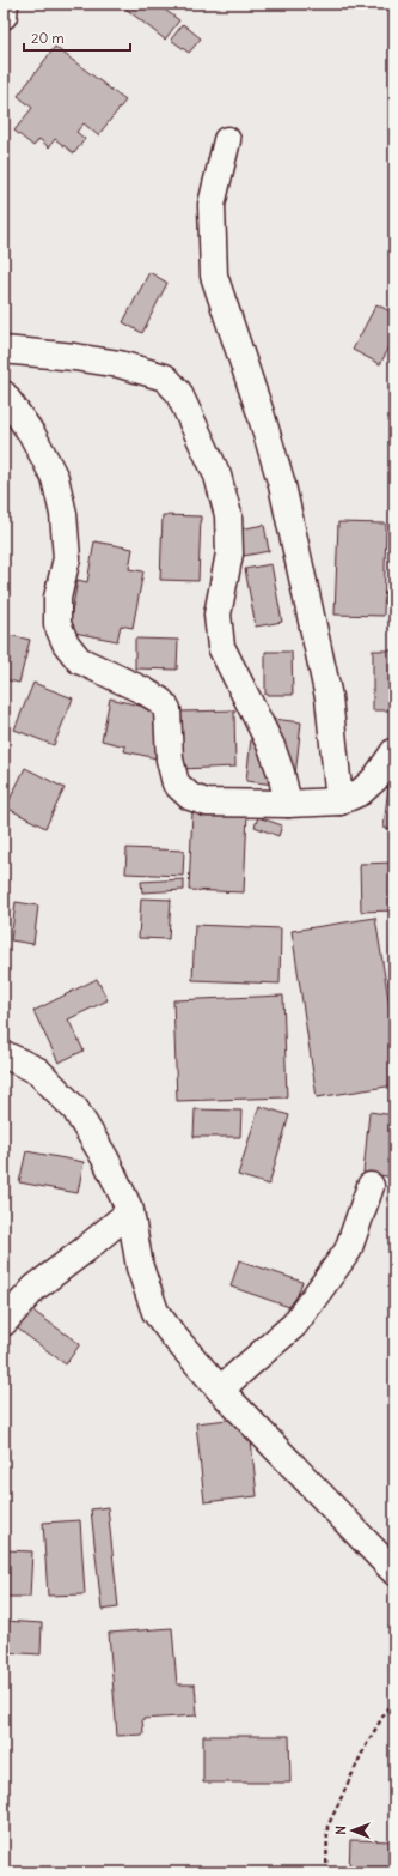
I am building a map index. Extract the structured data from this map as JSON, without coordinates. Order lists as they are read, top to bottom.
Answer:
{
  "scale_bar": "20 m",
  "north": "left"
}
